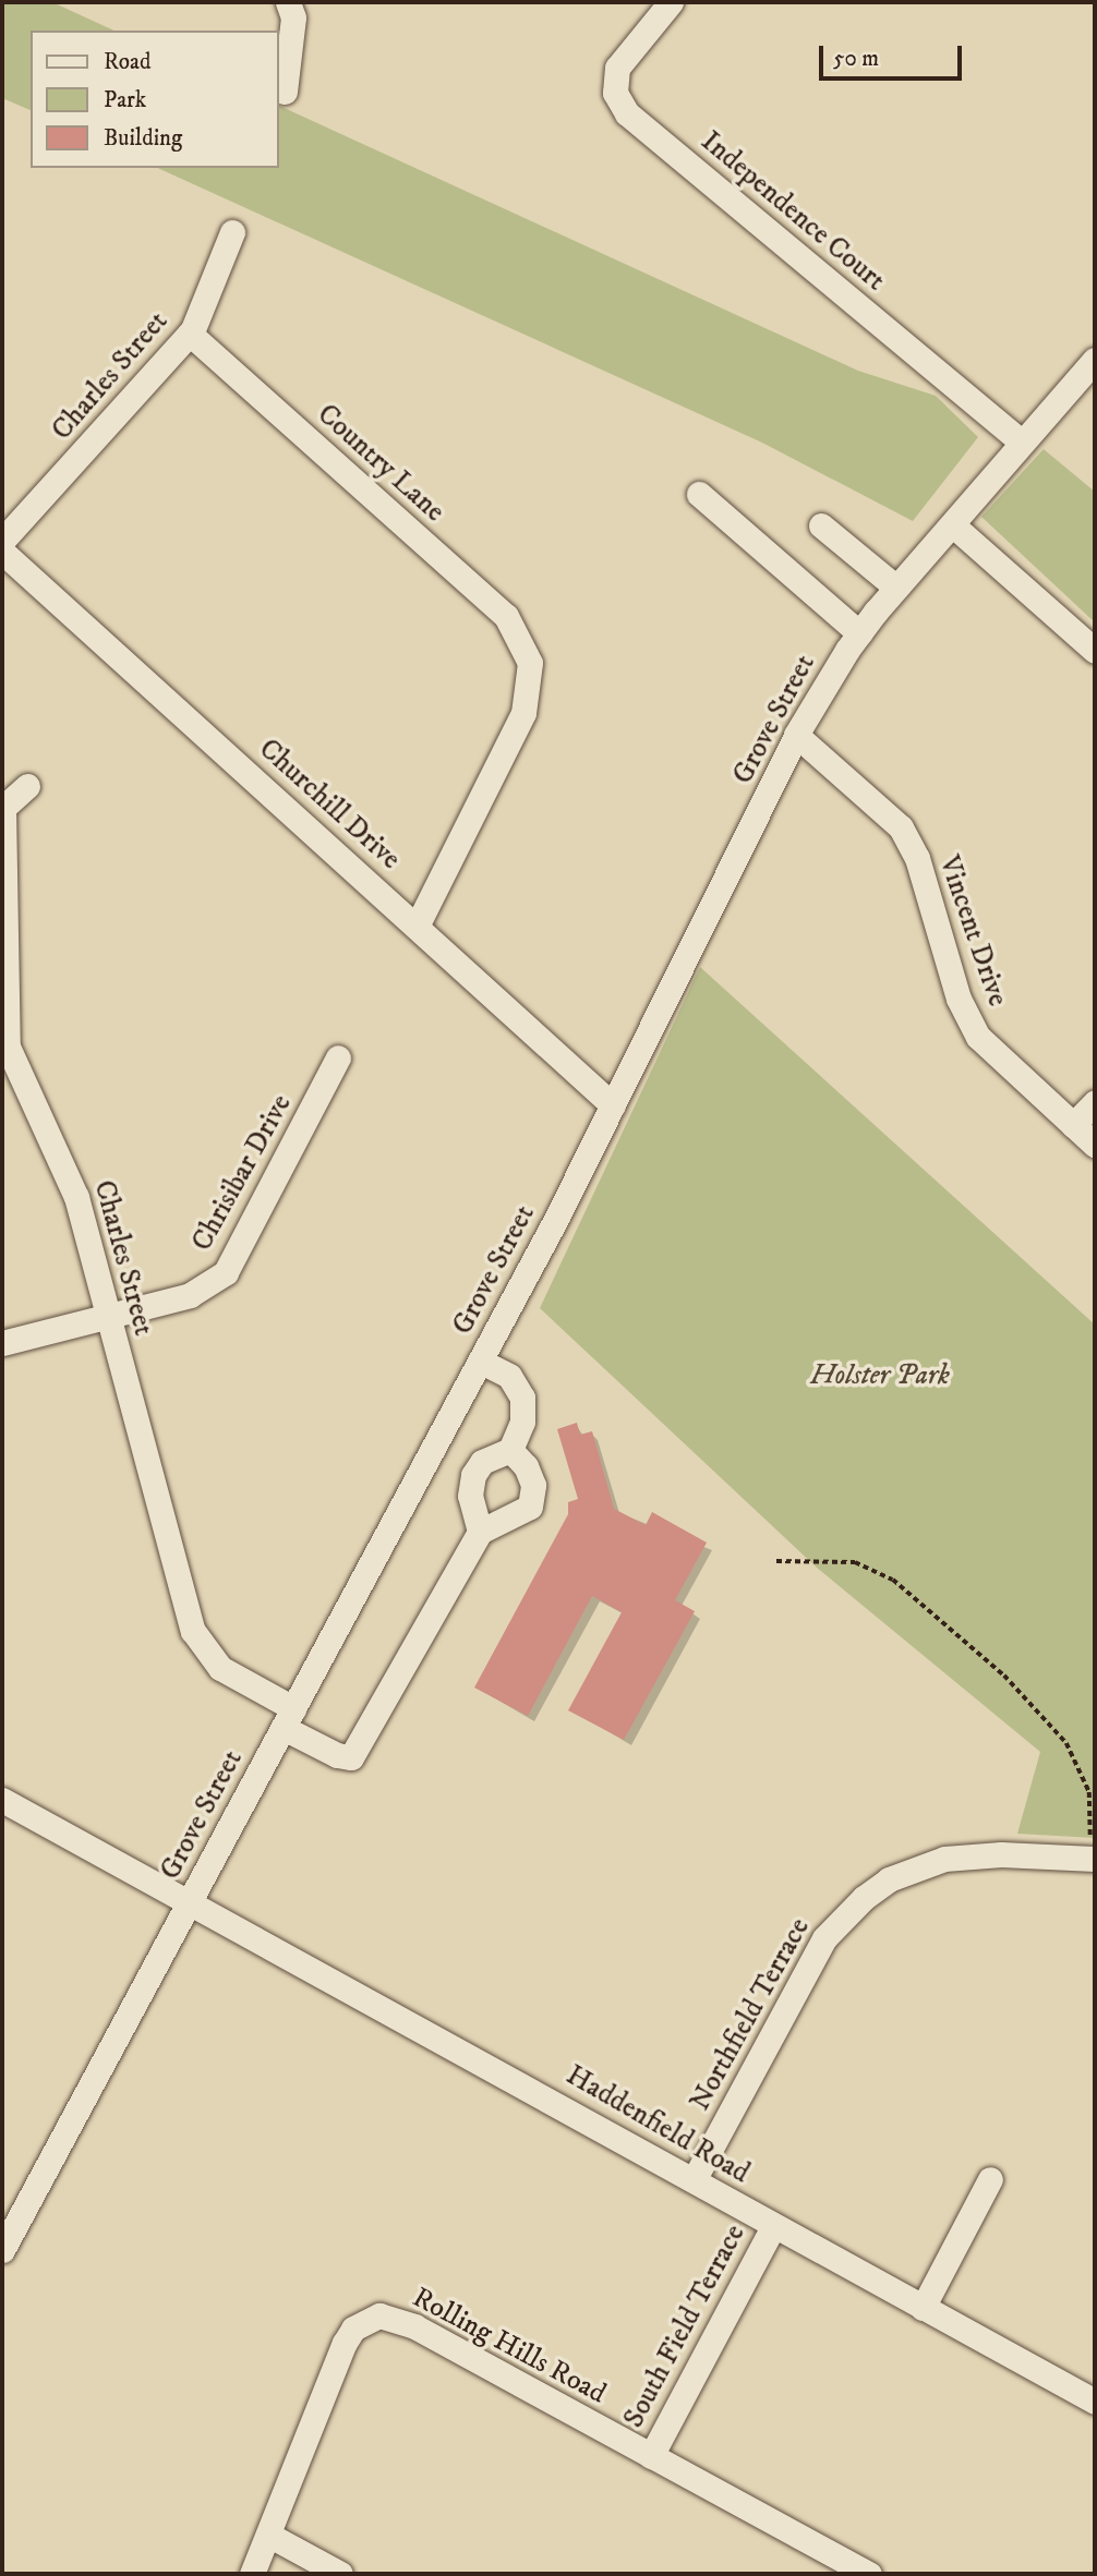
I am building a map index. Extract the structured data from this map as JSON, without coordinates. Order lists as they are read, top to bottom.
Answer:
{
  "streets": {
    "street": [
      "Independence Court",
      "Charles Street",
      "Country Lane",
      "Grove Street",
      "Churchill Drive",
      "Vincent Drive",
      "Chrisibar Drive",
      "Northfield Terrace",
      "Haddenfield Road",
      "South Field Terrace",
      "Rolling Hills Road"
    ]
  },
  "crossings": [
    ["Independence Court", "Grove Street"],
    ["Charles Street", "Country Lane"],
    ["Charles Street", "Grove Street"],
    ["Charles Street", "Chrisibar Drive"],
    ["Country Lane", "Churchill Drive"],
    ["Grove Street", "Churchill Drive"],
    ["Grove Street", "Vincent Drive"],
    ["Grove Street", "Haddenfield Road"],
    ["Northfield Terrace", "Haddenfield Road"],
    ["Haddenfield Road", "South Field Terrace"],
    ["South Field Terrace", "Rolling Hills Road"]
  ],
  "parks": ["Holster Park"],
  "legend": ["Road", "Park", "Building"],
  "scale_bar": "50 m"
}
